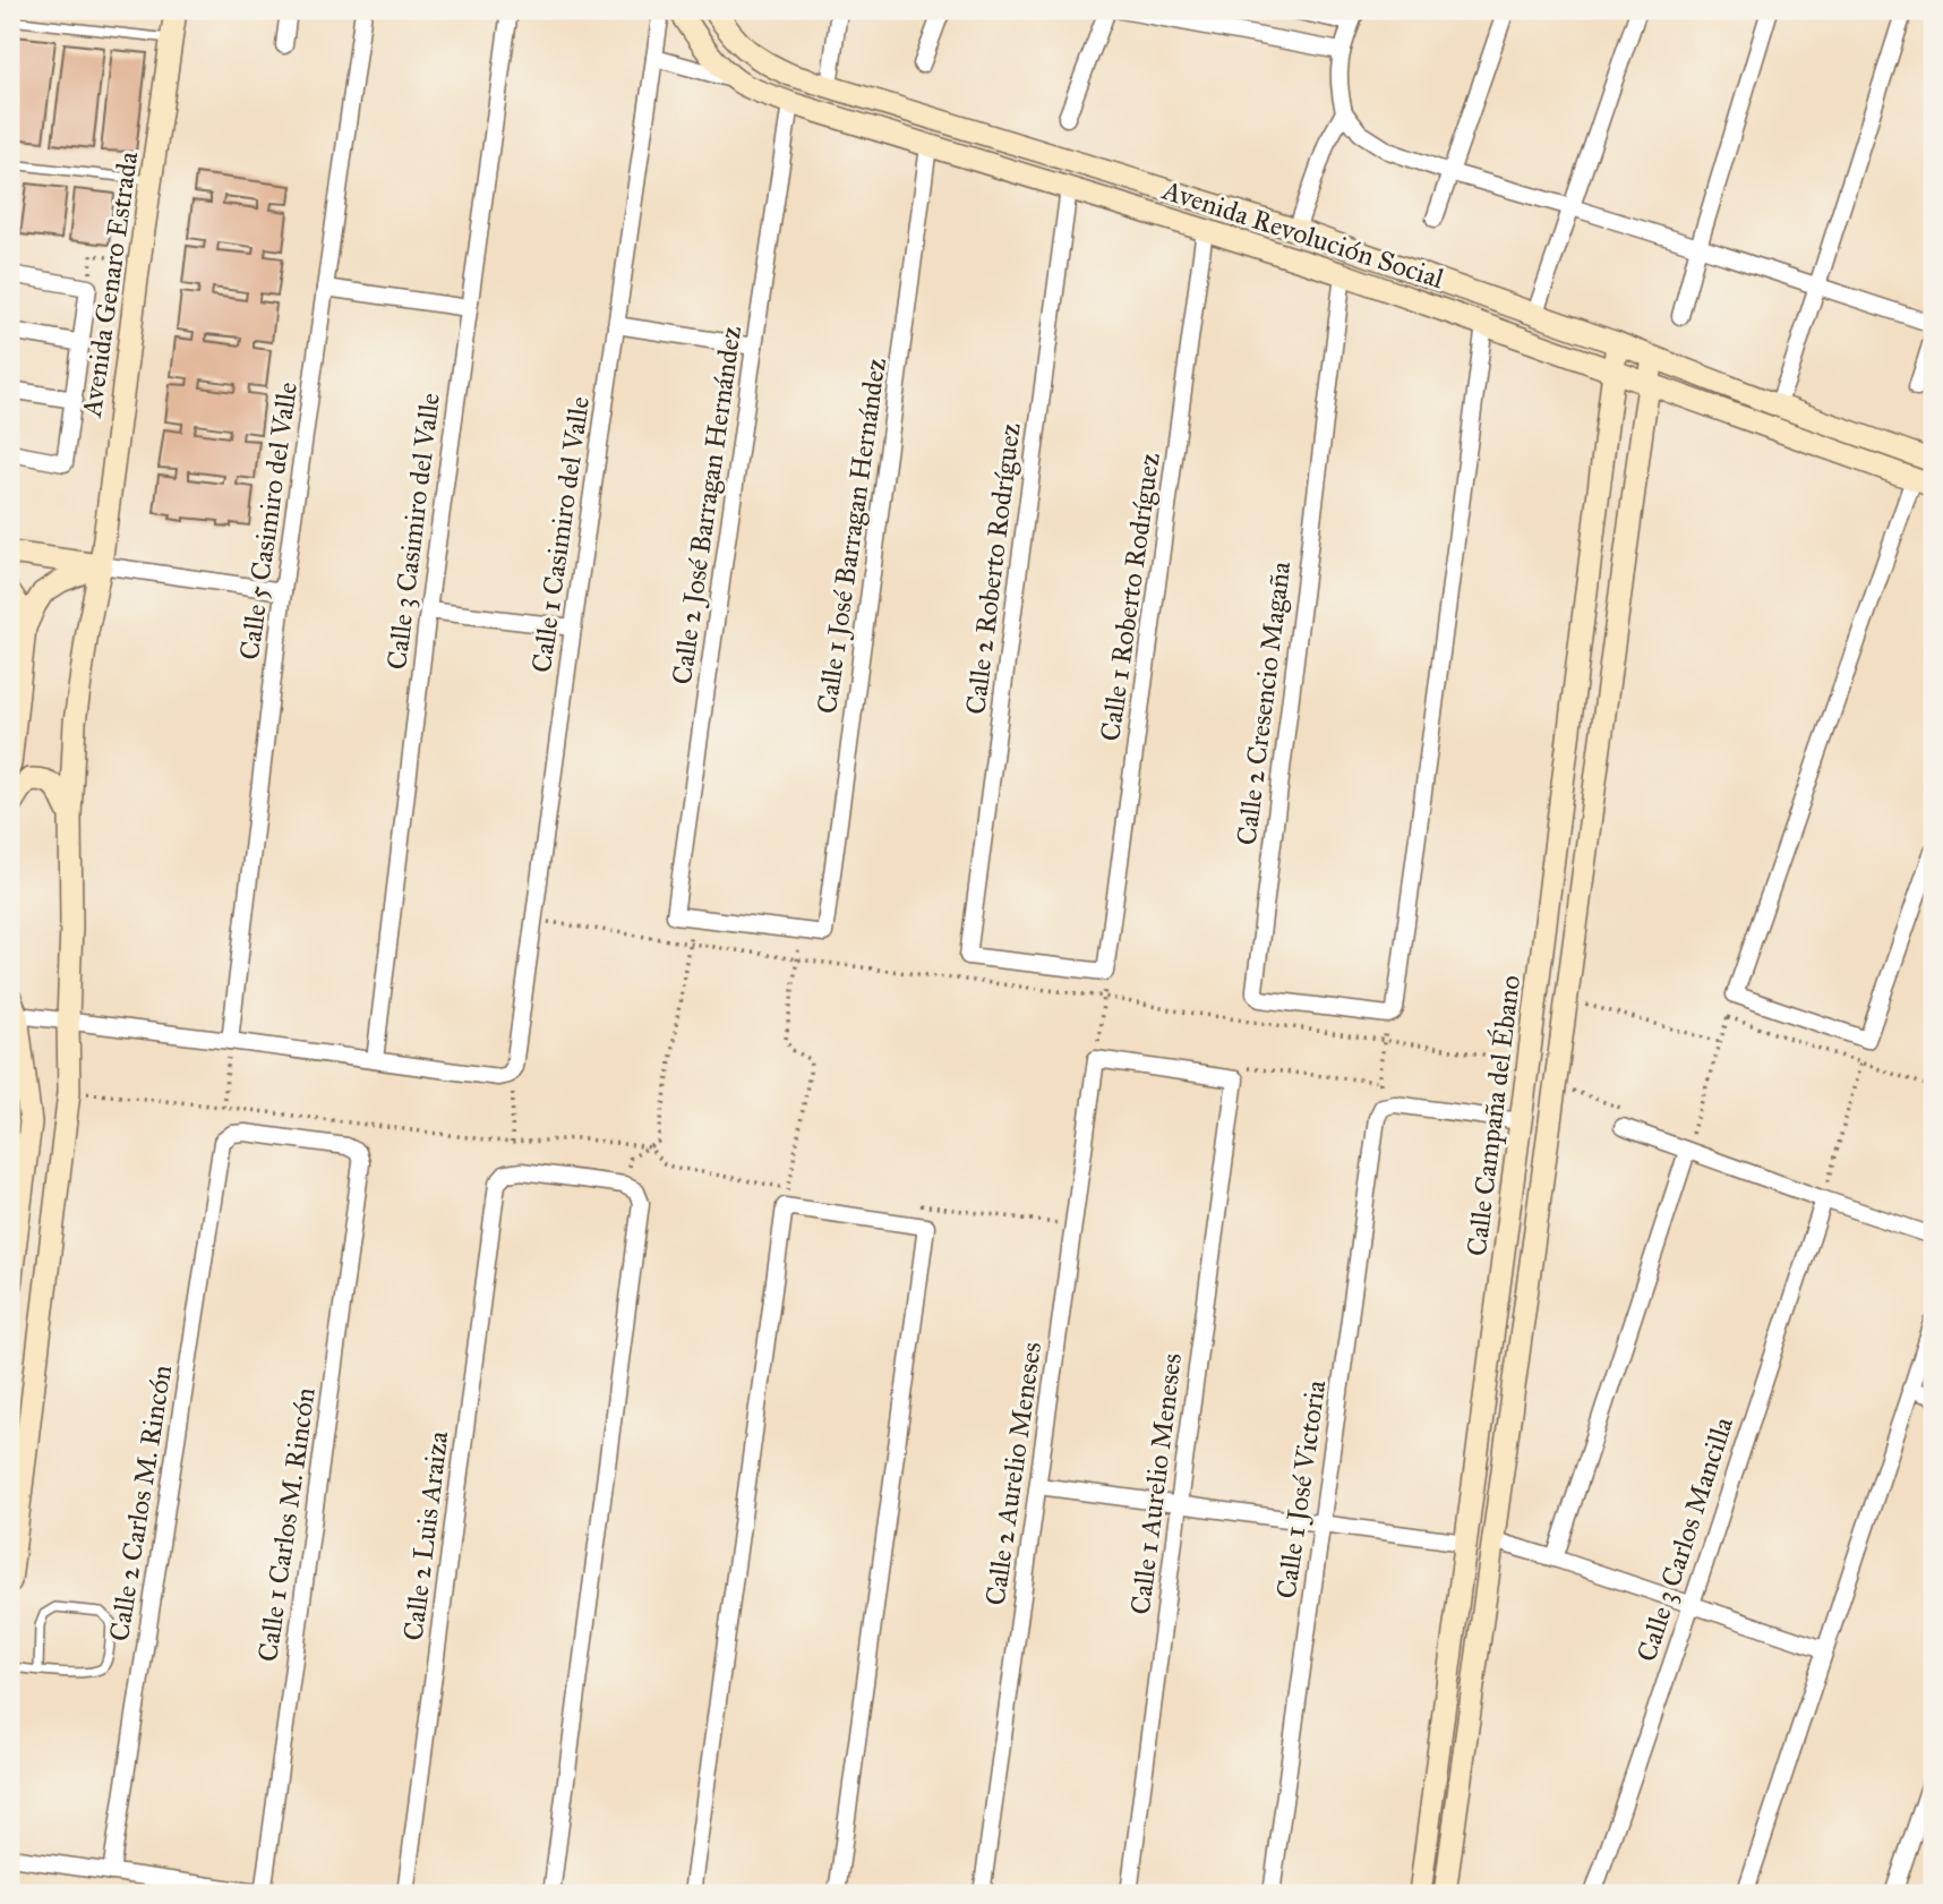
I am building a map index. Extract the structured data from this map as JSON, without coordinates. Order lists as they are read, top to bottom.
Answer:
{
  "streets": {
    "street": [
      "Avenida Revolución Social",
      "Avenida Genaro Estrada",
      "Calle 2 José Barragan Hernández",
      "Calle 5 Casimiro del Valle",
      "Calle 3 Casimiro del Valle",
      "Calle 1 Casimiro del Valle",
      "Calle 1 José Barragan Hernández",
      "Calle 2 Roberto Rodríguez",
      "Calle 1 Roberto Rodríguez",
      "Calle 2 Cresencio Magaña",
      "Calle Campaña del Ébano",
      "Calle 2 Aurelio Meneses",
      "Calle 1 Aurelio Meneses",
      "Calle 1 José Victoria",
      "Calle 2 Carlos M. Rincón",
      "Calle 1 Carlos M. Rincón",
      "Calle 2 Luis Araiza",
      "Calle 3 Carlos Mancilla"
    ]
  },
  "crossings": [
    ["Avenida Revolución Social", "Calle 2 José Barragan Hernández"],
    ["Avenida Revolución Social", "Calle 1 José Barragan Hernández"],
    ["Avenida Revolución Social", "Calle 2 Roberto Rodríguez"],
    ["Avenida Revolución Social", "Calle 1 Roberto Rodríguez"],
    ["Avenida Revolución Social", "Calle 2 Cresencio Magaña"],
    ["Avenida Revolución Social", "Calle Campaña del Ébano"],
    ["Calle 2 Roberto Rodríguez", "Calle 1 Roberto Rodríguez"],
    ["Calle 2 Carlos M. Rincón", "Calle 1 Carlos M. Rincón"]
  ]
}
